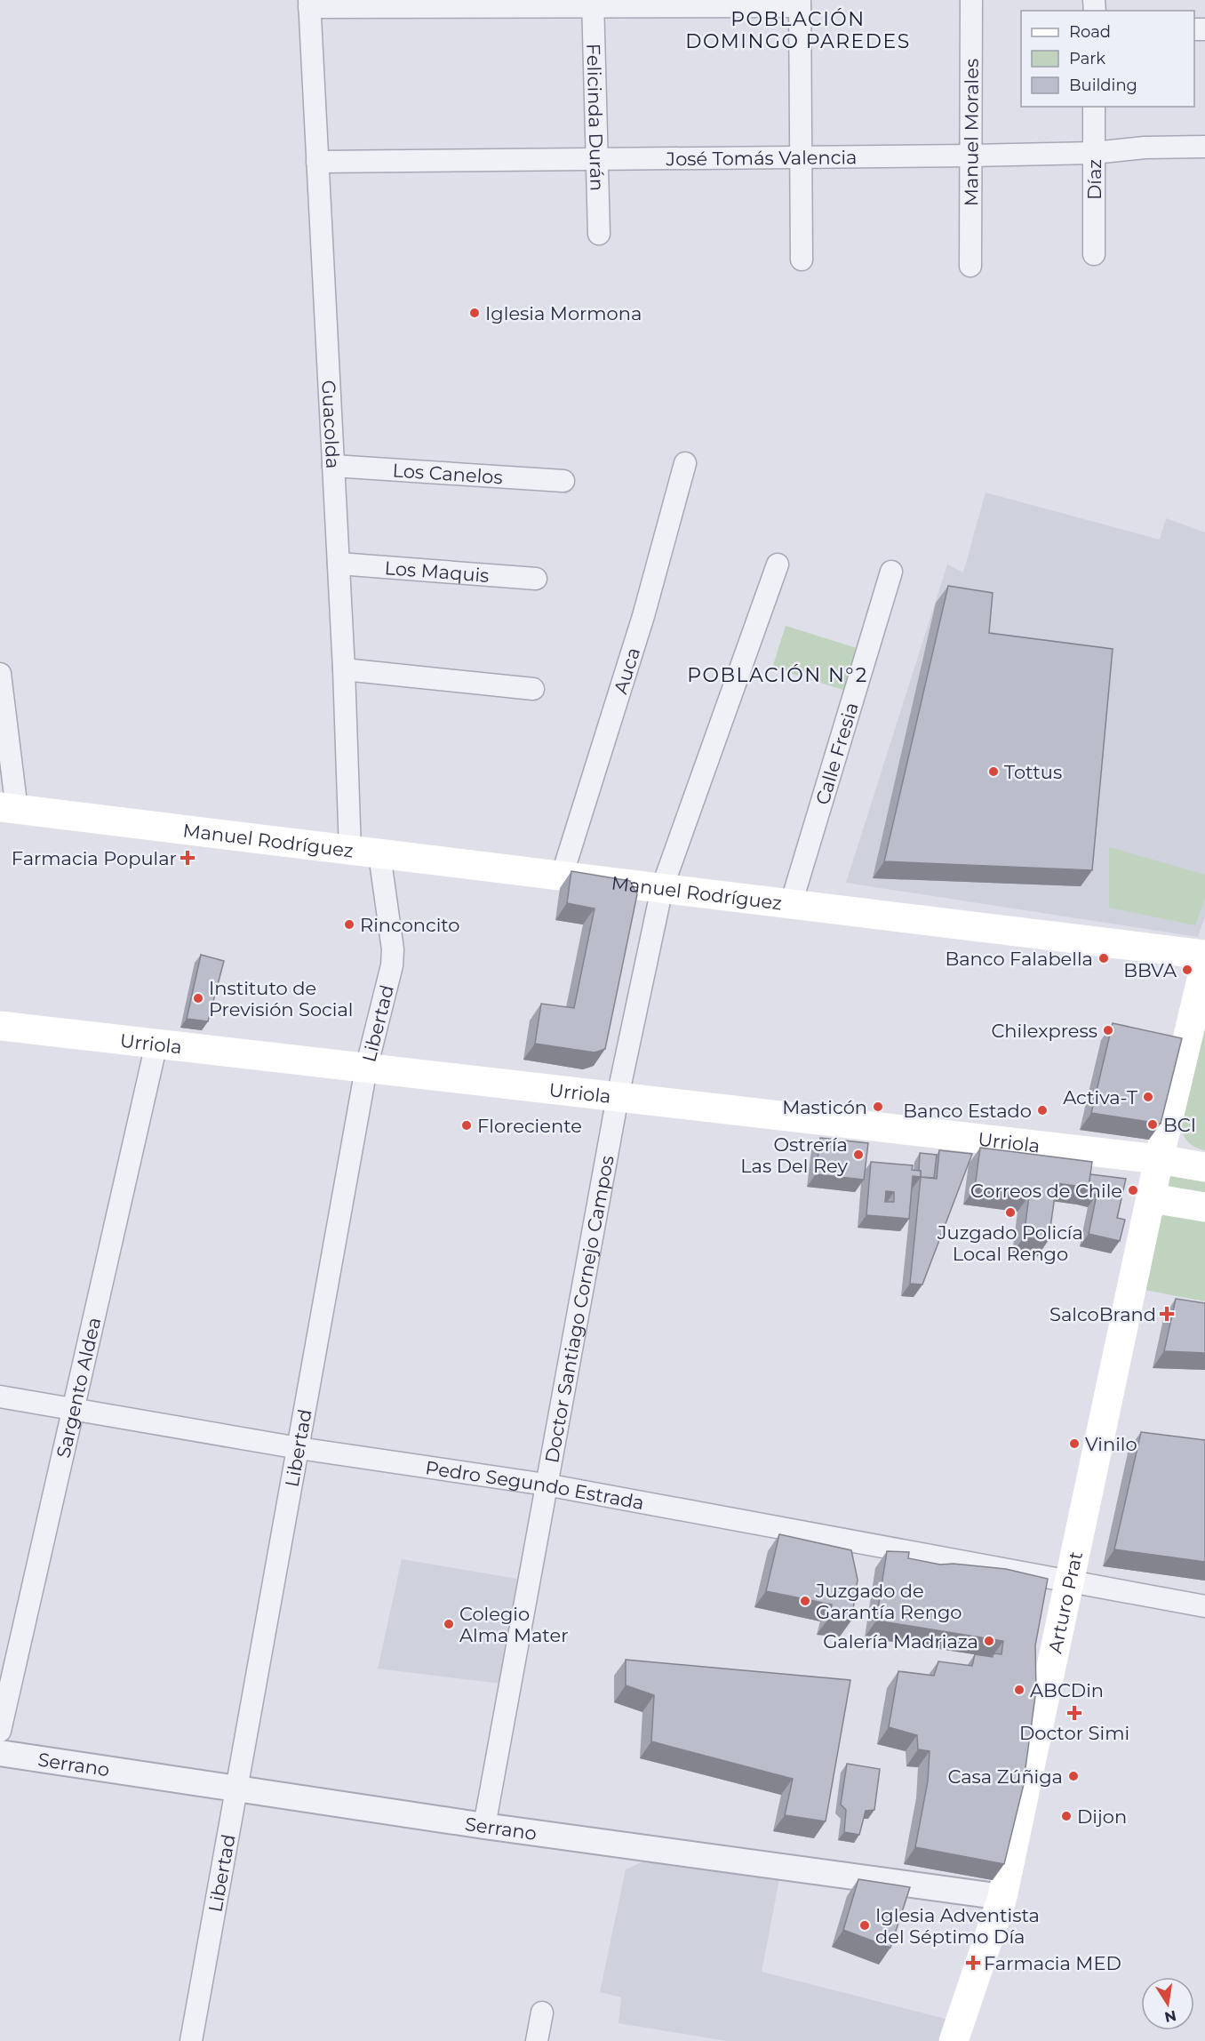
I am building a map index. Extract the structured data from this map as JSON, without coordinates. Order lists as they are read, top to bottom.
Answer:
{
  "streets": {
    "main road": ["Manuel Rodríguez", "Urriola", "Arturo Prat"],
    "street": [
      "Felicinda Durán",
      "Manuel Morales",
      "José Tomás Valencia",
      "Díaz",
      "Guacolda",
      "Los Canelos",
      "Los Maquis",
      "Auca",
      "Calle Fresia",
      "Libertad",
      "Doctor Santiago Cornejo Campos",
      "Sargento Aldea",
      "Pedro Segundo Estrada",
      "Serrano"
    ]
  },
  "crossings": [
    ["Felicinda Durán", "José Tomás Valencia"],
    ["Manuel Morales", "José Tomás Valencia"],
    ["José Tomás Valencia", "Díaz"],
    ["José Tomás Valencia", "Guacolda"],
    ["Guacolda", "Los Canelos"],
    ["Guacolda", "Los Maquis"],
    ["Guacolda", "Manuel Rodríguez"],
    ["Auca", "Manuel Rodríguez"],
    ["Calle Fresia", "Manuel Rodríguez"],
    ["Manuel Rodríguez", "Libertad"],
    ["Manuel Rodríguez", "Doctor Santiago Cornejo Campos"],
    ["Libertad", "Urriola"],
    ["Libertad", "Pedro Segundo Estrada"],
    ["Libertad", "Serrano"],
    ["Urriola", "Doctor Santiago Cornejo Campos"],
    ["Urriola", "Sargento Aldea"],
    ["Urriola", "Arturo Prat"],
    ["Doctor Santiago Cornejo Campos", "Pedro Segundo Estrada"],
    ["Doctor Santiago Cornejo Campos", "Serrano"],
    ["Sargento Aldea", "Pedro Segundo Estrada"],
    ["Pedro Segundo Estrada", "Arturo Prat"],
    ["Arturo Prat", "Serrano"]
  ],
  "districts": ["POBLACIÓN DOMINGO PAREDES", "POBLACIÓN N°2"],
  "places": {
    "other": [
      "Iglesia Mormona",
      "Tottus",
      "Rinconcito",
      "Banco Falabella",
      "BBVA",
      "Instituto de Previsión Social",
      "Chilexpress",
      "Activa-T",
      "Masticón",
      "Banco Estado",
      "BCI",
      "Floreciente",
      "Ostrería Las Del Rey",
      "Correos de Chile",
      "Juzgado Policía Local Rengo",
      "Vinilo",
      "Juzgado de Garantía Rengo",
      "Colegio Alma Mater",
      "Galería Madriaza",
      "ABCDin",
      "Casa Zúñiga",
      "Dijon",
      "Iglesia Adventista del Séptimo Día"
    ],
    "health": [
      "Farmacia Popular",
      "SalcoBrand",
      "Doctor Simi",
      "Farmacia MED"
    ]
  },
  "legend": ["Road", "Park", "Building"],
  "north": "bottom"
}
